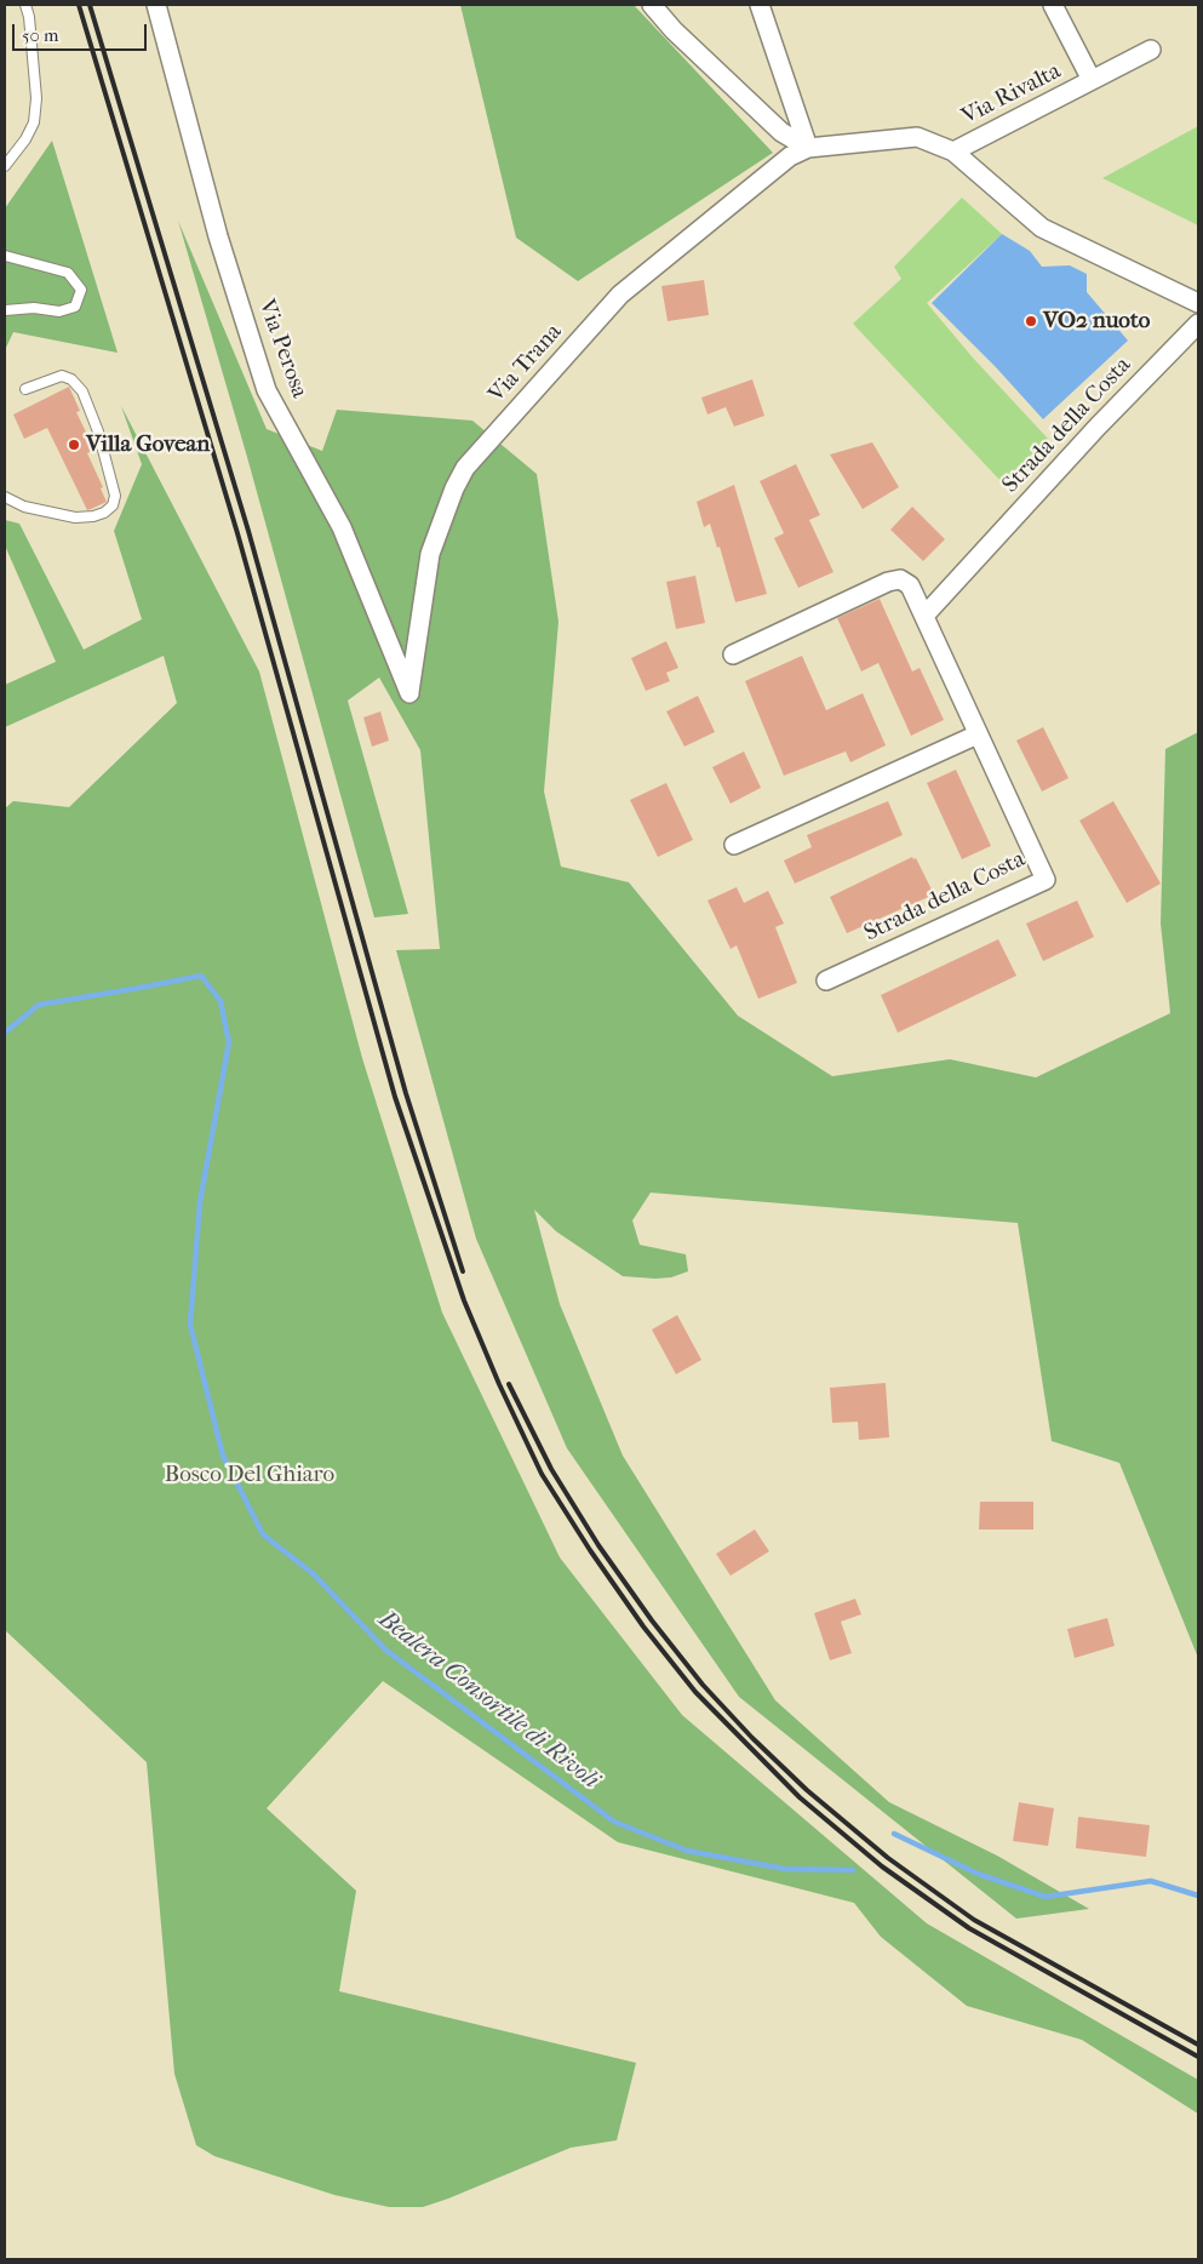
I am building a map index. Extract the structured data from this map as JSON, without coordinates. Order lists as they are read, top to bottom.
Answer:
{
  "streets": {
    "street": [
      "Via Rivalta",
      "Via Perosa",
      "Via Trana",
      "Strada della Costa"
    ]
  },
  "crossings": [
    ["Via Perosa", "Via Trana"]
  ],
  "water": ["Bealera Consortile di Rivoli"],
  "parks": ["Bosco Del Ghiaro"],
  "places": ["VO2 nuoto", "Villa Govean"],
  "scale_bar": "50 m"
}
